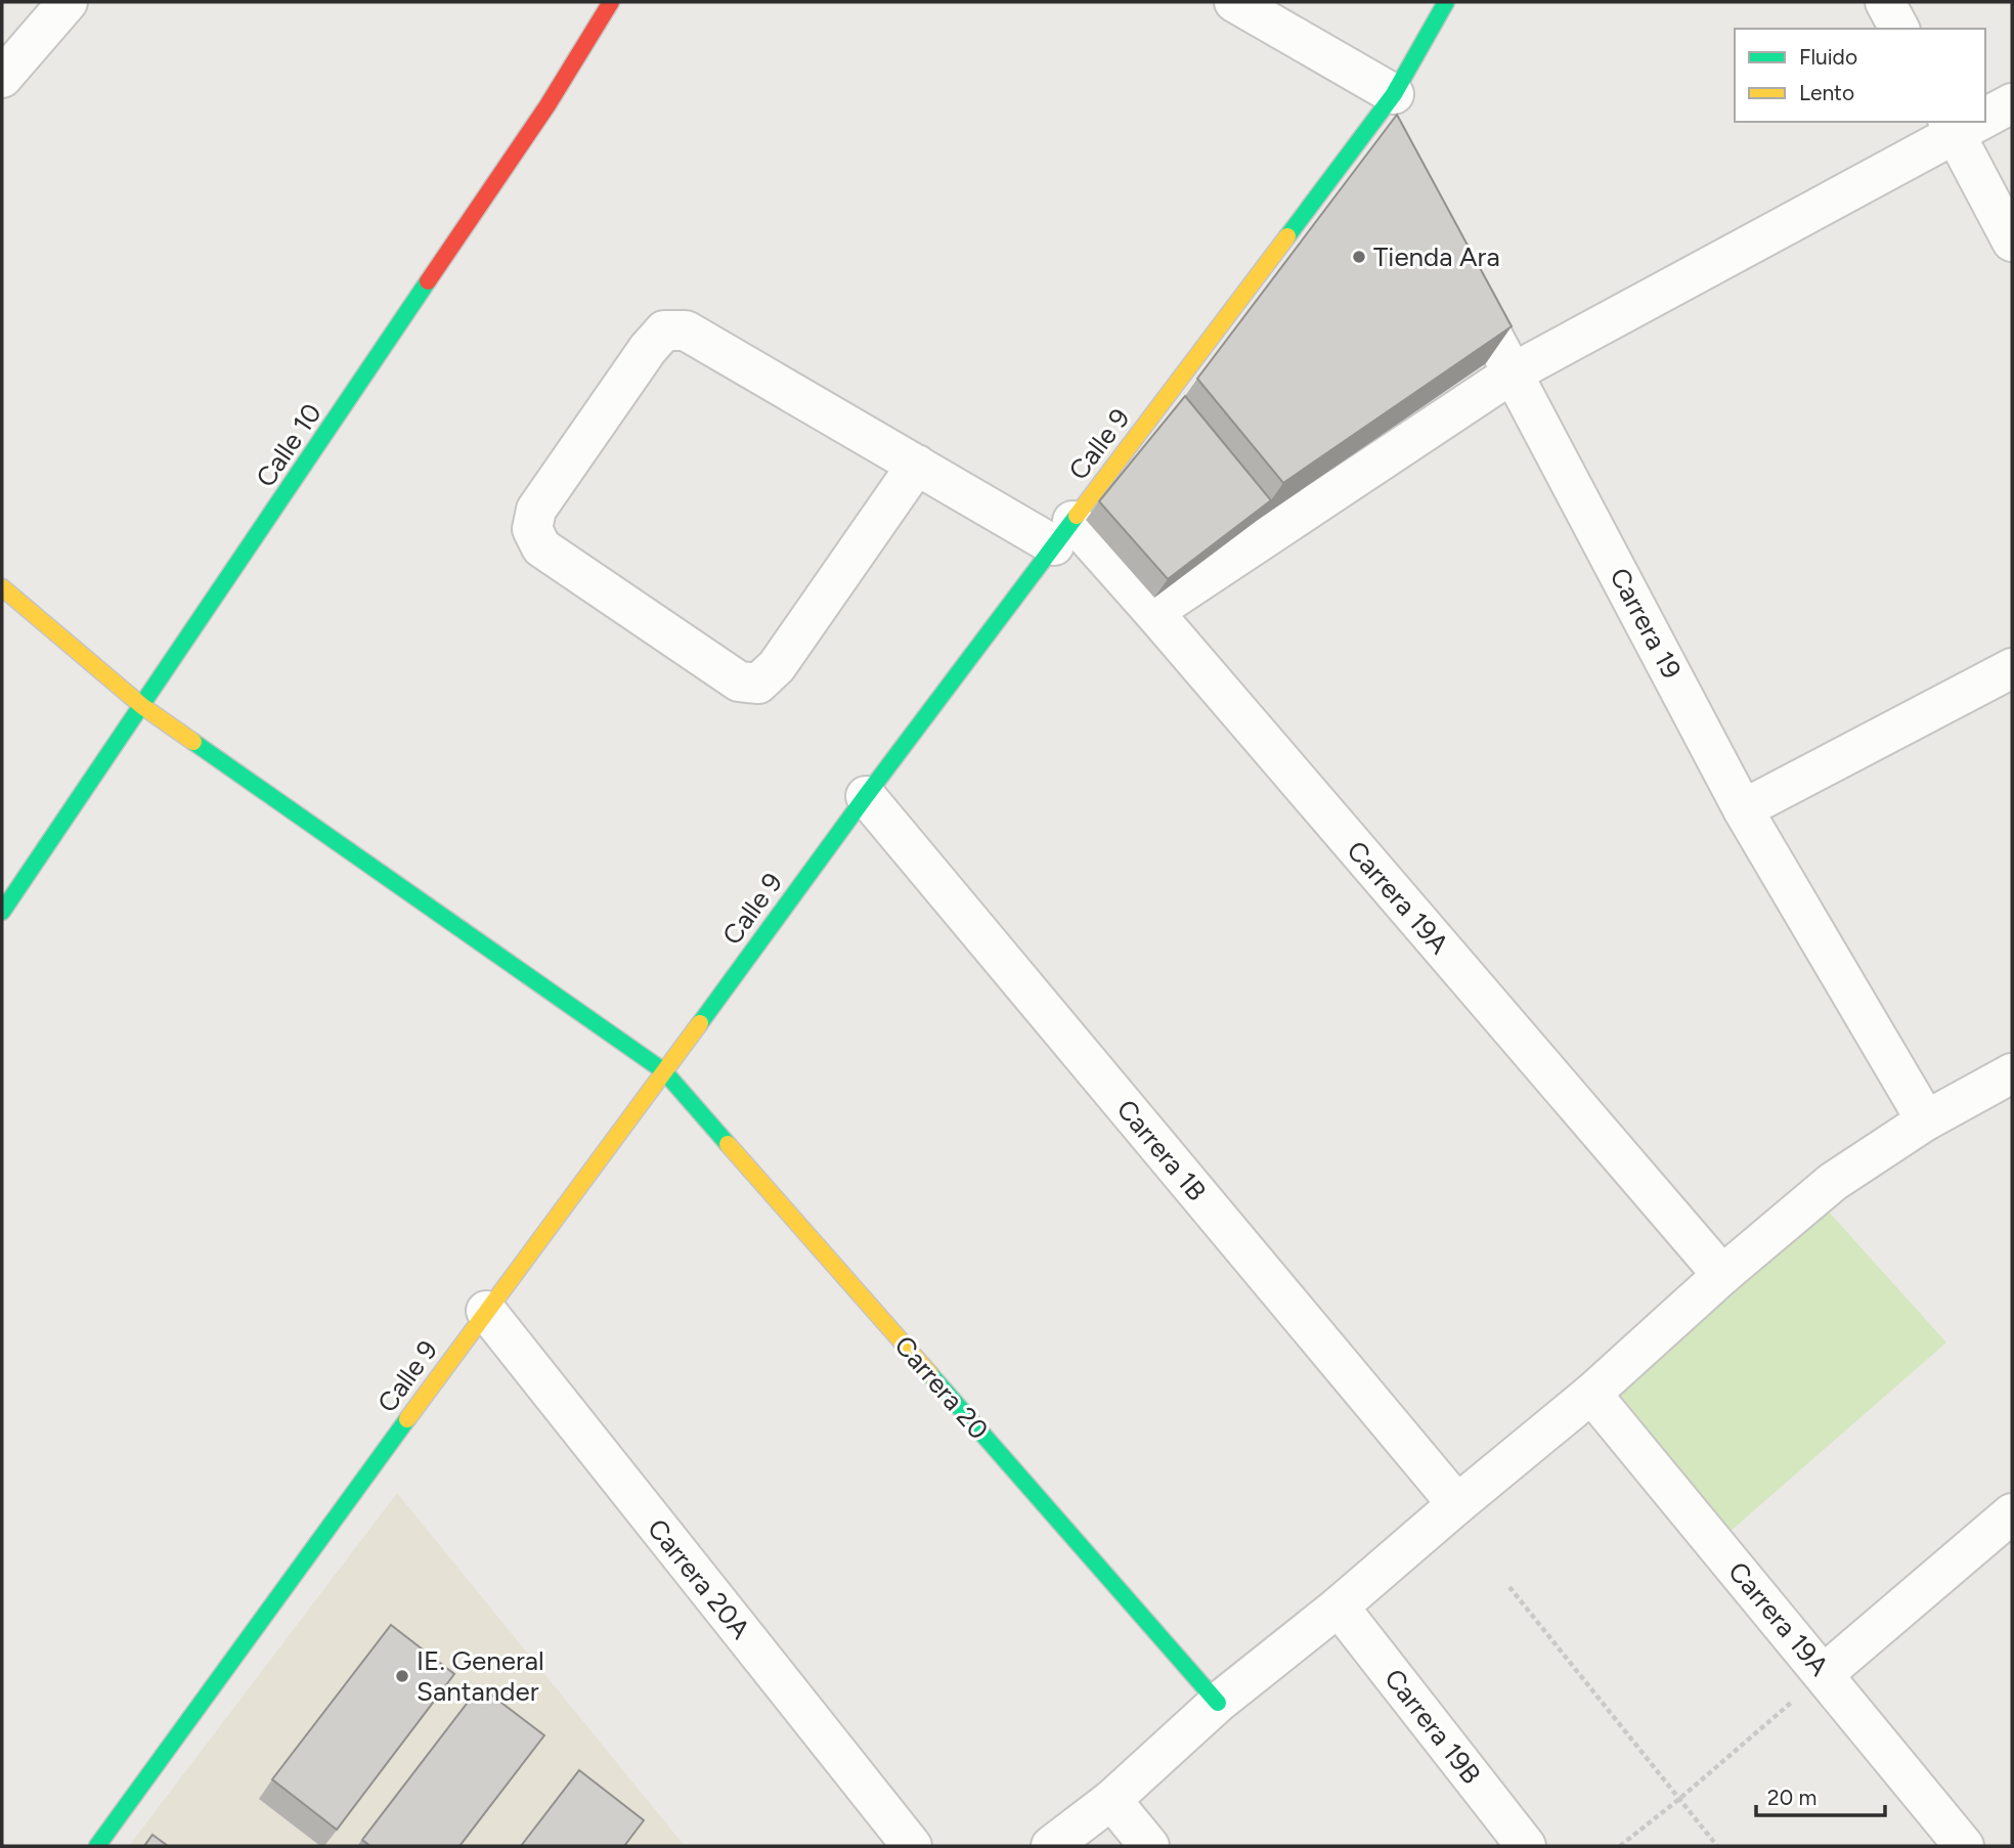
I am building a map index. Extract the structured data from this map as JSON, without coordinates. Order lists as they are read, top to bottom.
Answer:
{
  "streets": {
    "street": [
      "Calle 9",
      "Calle 10",
      "Carrera 19",
      "Carrera 19A",
      "Carrera 1B",
      "Carrera 20",
      "Carrera 20A",
      "Carrera 19B"
    ]
  },
  "crossings": [
    ["Calle 9", "Carrera 19A"],
    ["Calle 9", "Carrera 1B"],
    ["Calle 9", "Carrera 20"],
    ["Calle 9", "Carrera 20A"],
    ["Calle 10", "Carrera 20"]
  ],
  "places": ["Tienda Ara", "IE. General Santander"],
  "legend": ["Fluido", "Lento"],
  "scale_bar": "20 m"
}
